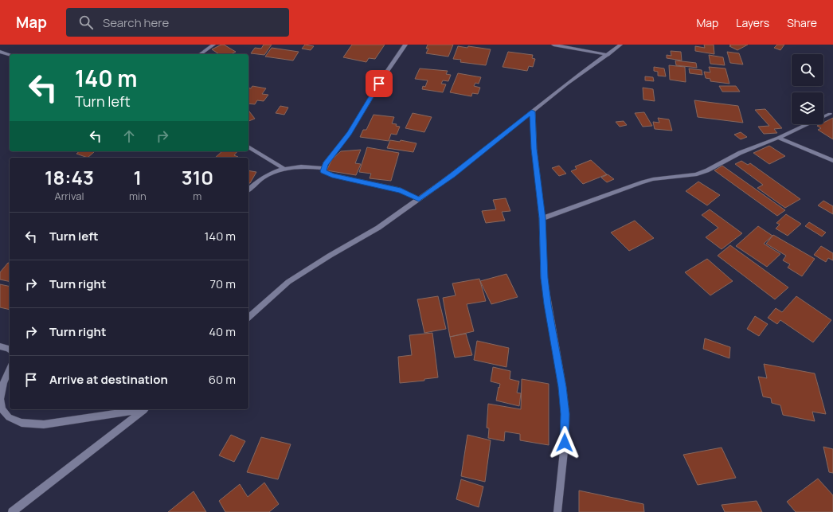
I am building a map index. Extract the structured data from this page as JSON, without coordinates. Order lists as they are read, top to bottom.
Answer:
{
  "page": {
    "header": "Map",
    "search": "Search here",
    "nav": ["Map", "Layers", "Share"],
    "turn": ["140 m", "Turn left"],
    "eta": [
      "18:43",
      "Arrival",
      "1",
      "min",
      "310",
      "m"
    ],
    "list": [
      {
        "name": "Turn left",
        "value": "140 m"
      },
      {
        "name": "Turn right",
        "value": "70 m"
      },
      {
        "name": "Turn right",
        "value": "40 m"
      },
      {
        "name": "Arrive at destination",
        "value": "60 m"
      }
    ]
  }
}
